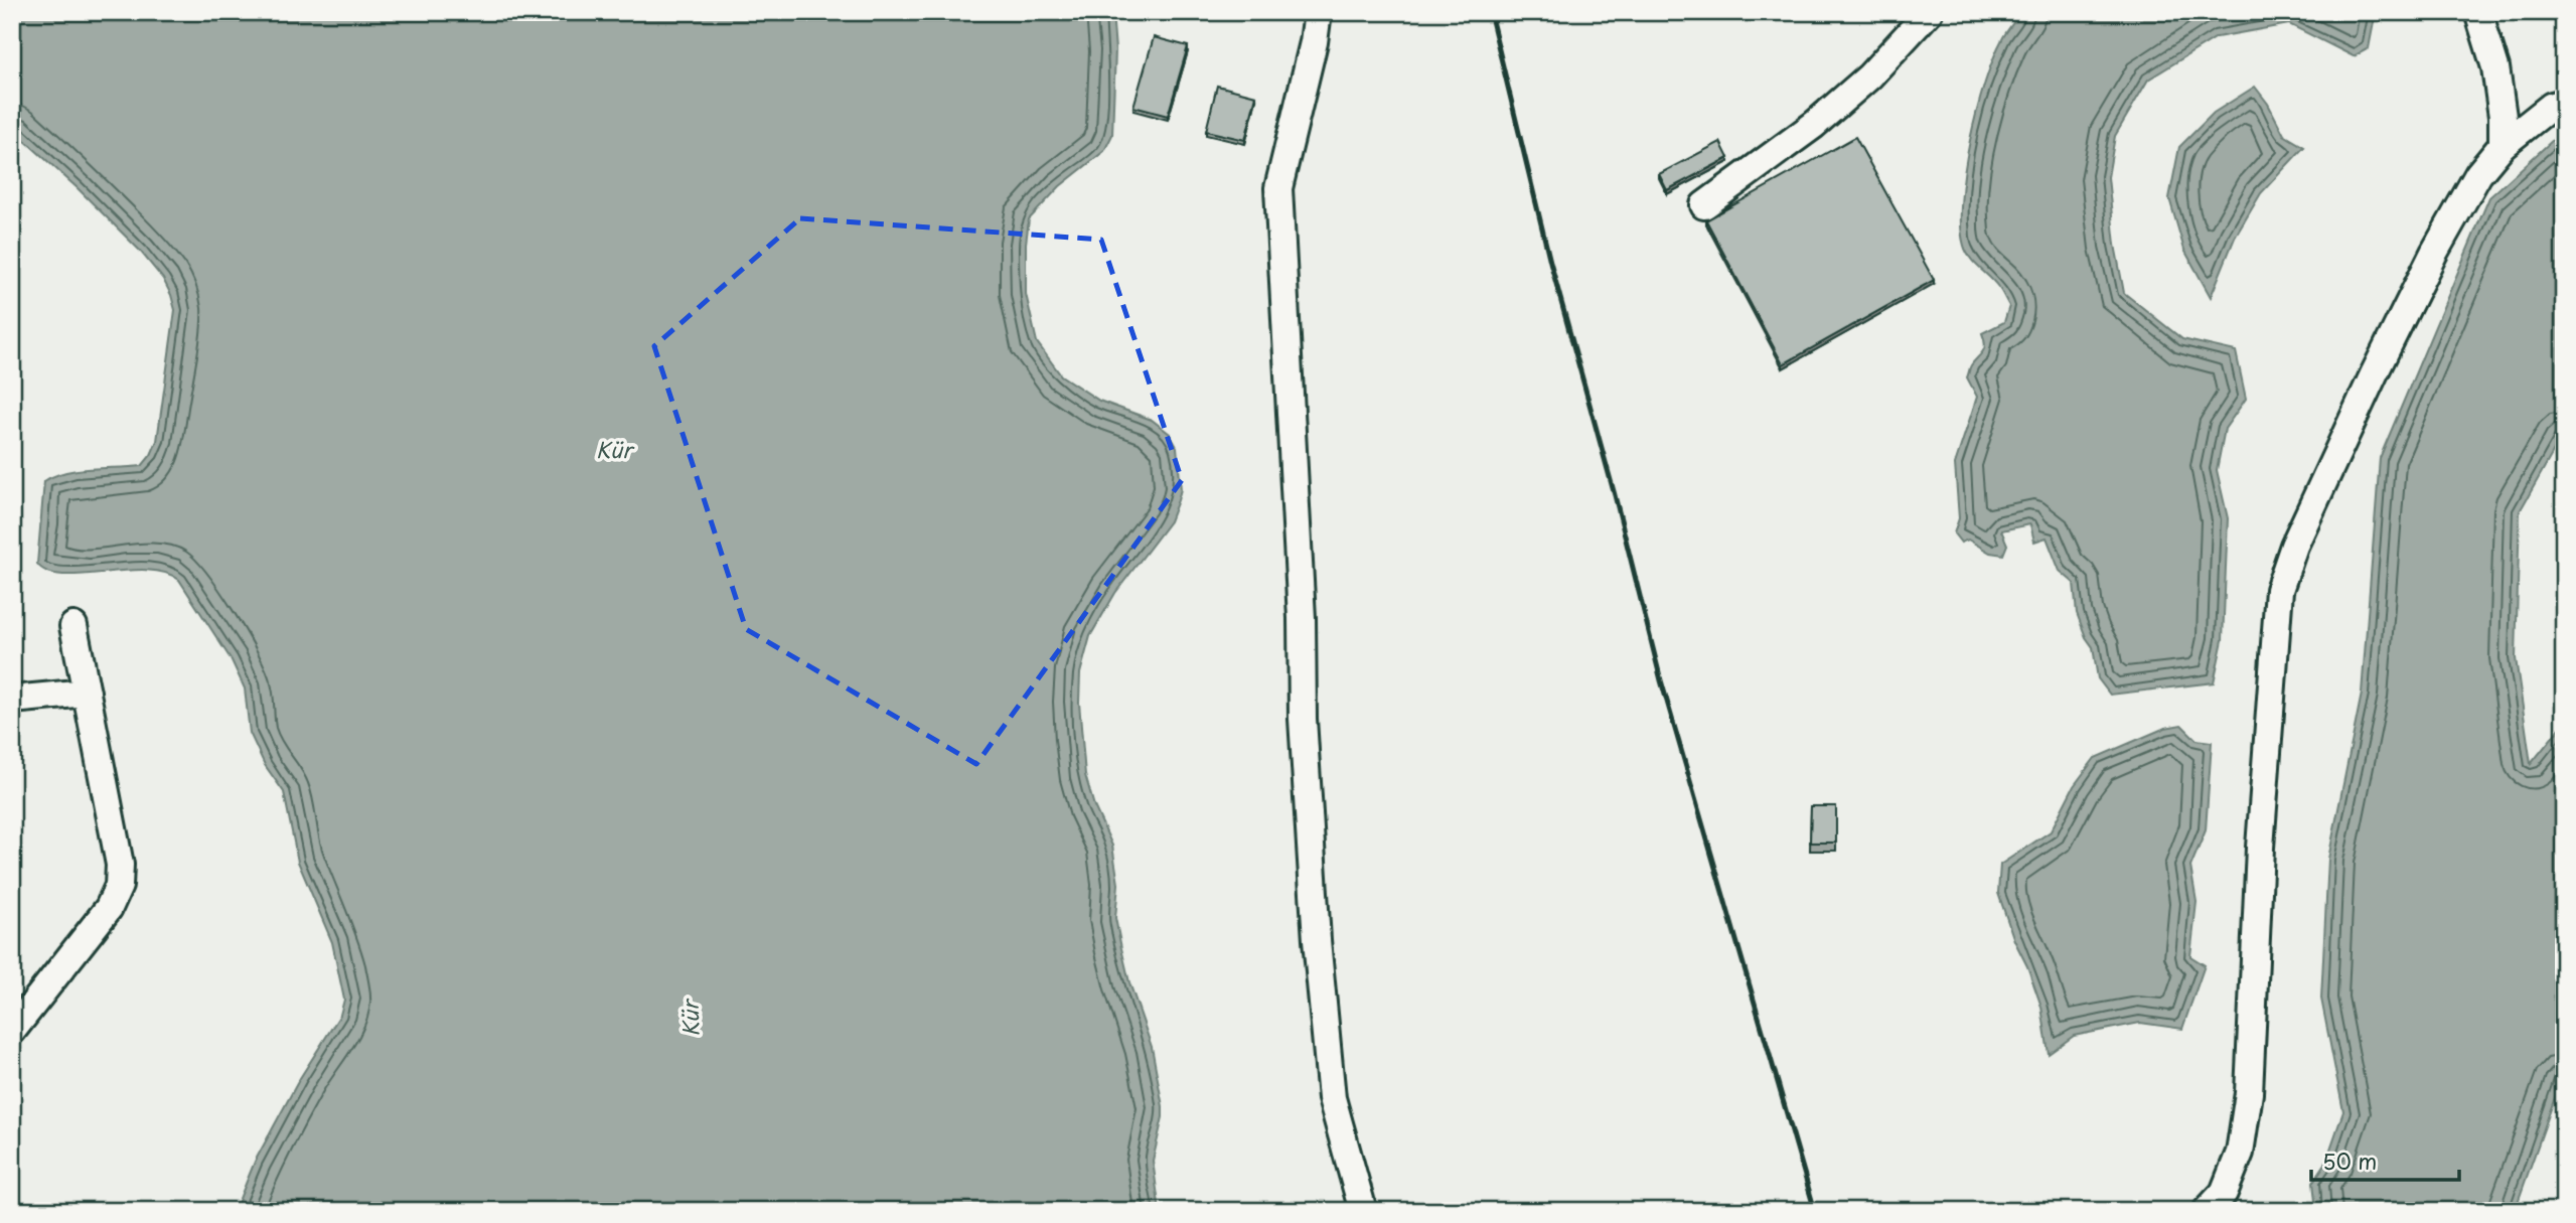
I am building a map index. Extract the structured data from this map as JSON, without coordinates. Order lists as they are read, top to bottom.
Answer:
{
  "water": ["Kür"],
  "scale_bar": "50 m"
}
